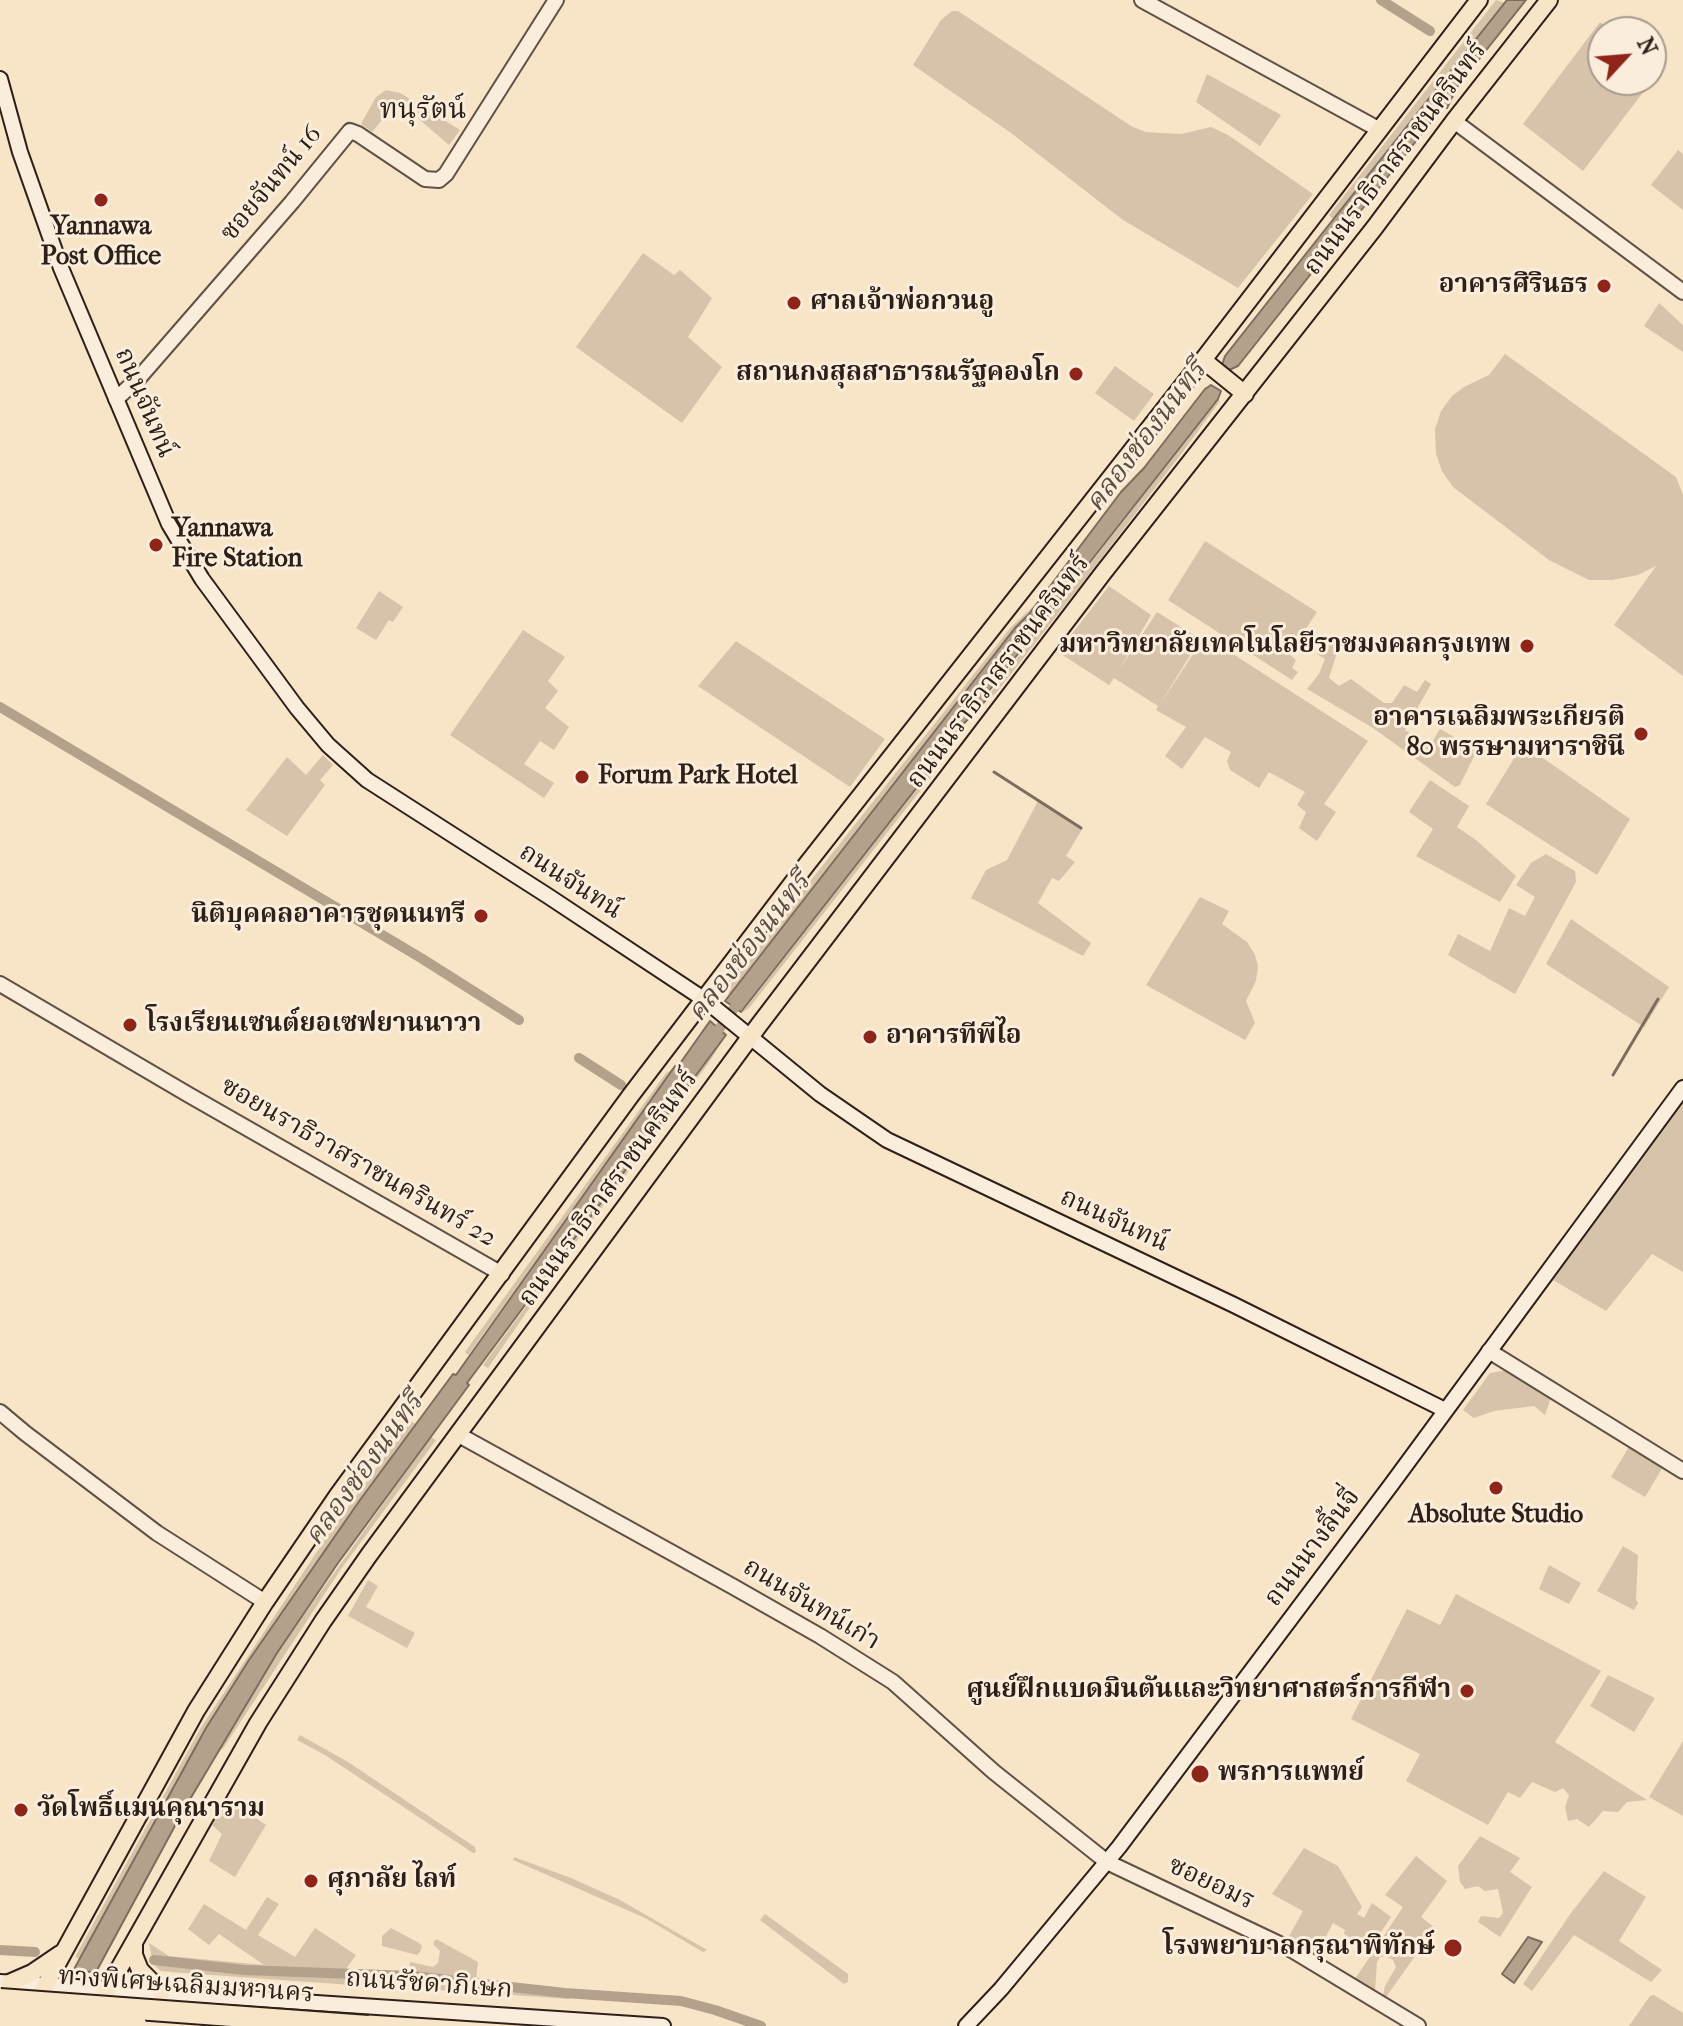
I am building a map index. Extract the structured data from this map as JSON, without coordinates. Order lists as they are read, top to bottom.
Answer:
{
  "streets": {
    "highway": ["ทางพิเศษเฉลิมมหานคร"],
    "main road": [
      "ถนนนราธิวาสราชนครินทร์",
      "ซอยจันทน์ 16",
      "ถนนจันทน์",
      "ซอยนราธิวาสราชนครินทร์ 22",
      "ถนนนางลิ้นจี่",
      "ถนนจันทน์เก่า",
      "ซอยอมร",
      "ถนนรัชดาภิเษก"
    ]
  },
  "crossings": [
    ["ถนนนราธิวาสราชนครินทร์", "ถนนจันทน์"],
    ["ถนนนราธิวาสราชนครินทร์", "ซอยนราธิวาสราชนครินทร์ 22"],
    ["ถนนนราธิวาสราชนครินทร์", "ถนนจันทน์เก่า"],
    ["ถนนนราธิวาสราชนครินทร์", "ถนนรัชดาภิเษก"],
    ["ซอยจันทน์ 16", "ถนนจันทน์"],
    ["ถนนจันทน์", "ถนนนางลิ้นจี่"],
    ["ถนนนางลิ้นจี่", "ถนนจันทน์เก่า"],
    ["ถนนนางลิ้นจี่", "ซอยอมร"],
    ["ถนนจันทน์เก่า", "ซอยอมร"],
    ["ถนนรัชดาภิเษก", "ทางพิเศษเฉลิมมหานคร"]
  ],
  "districts": ["ทนุรัตน์"],
  "water": ["คลองช่องนนทรี"],
  "places": [
    "Yannawa Post Office",
    "อาคารศิรินธร",
    "ศาลเจ้าพ่อกวนอู",
    "สถานกงสุลสาธารณรัฐคองโก",
    "Yannawa Fire Station",
    "มหาวิทยาลัยเทคโนโลยีราชมงคลกรุงเทพ",
    "อาคารเฉลิมพระเกียรติ 80 พรรษามหาราชินี",
    "Forum Park Hotel",
    "นิติบุคคลอาคารชุดนนทรี",
    "โรงเรียนเซนต์ยอเซฟยานนาวา",
    "อาคารทีพีไอ",
    "Absolute Studio",
    "ศูนย์ฝึกแบดมินตันและวิทยาศาสตร์การกีฬา",
    "พรการแพทย์",
    "วัดโพธิ์แมนคุณาราม",
    "ศุภาลัย ไลท์",
    "โรงพยาบาลกรุณาพิทักษ์"
  ],
  "north": "top right"
}
